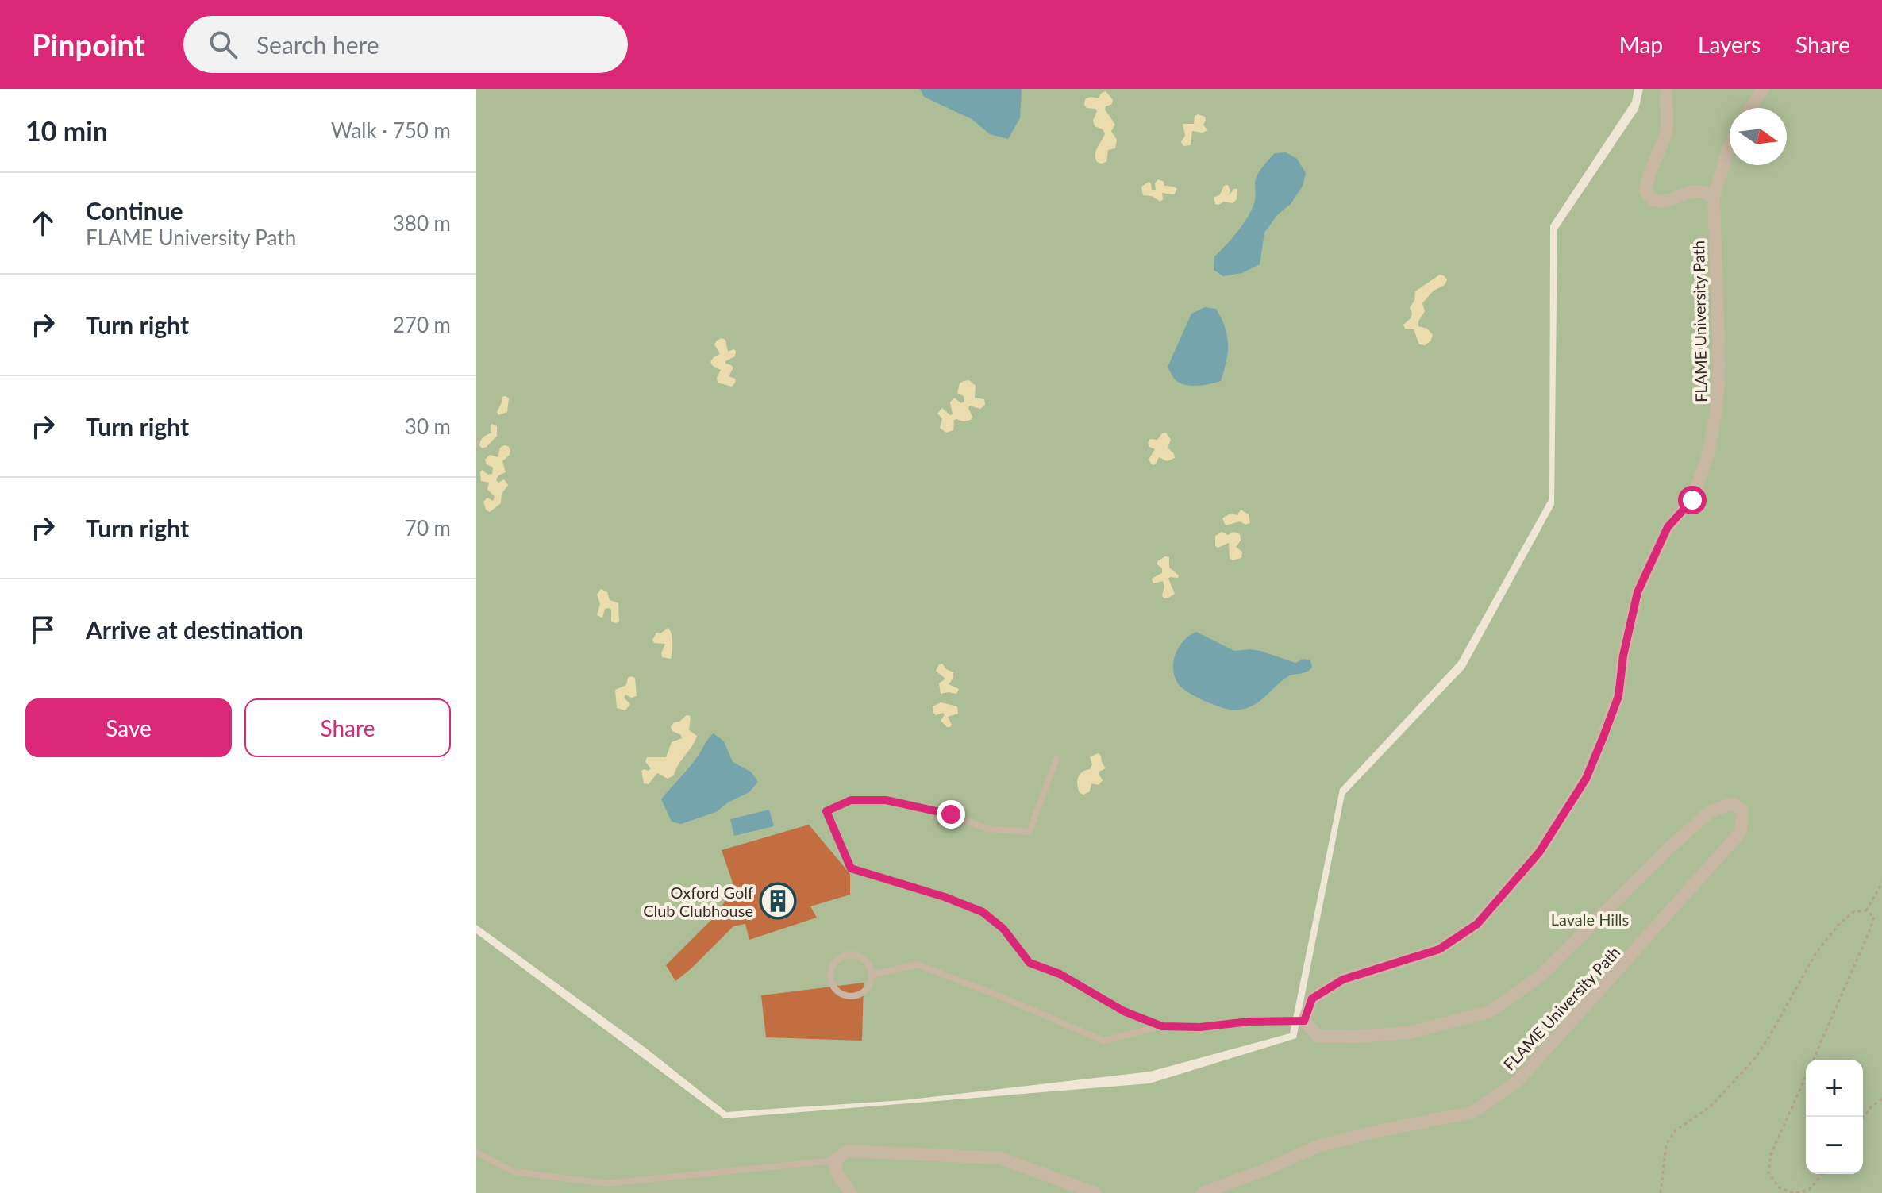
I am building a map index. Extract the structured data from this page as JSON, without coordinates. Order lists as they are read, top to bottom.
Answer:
{
  "streets": {
    "street": ["FLAME University Path"]
  },
  "parks": ["Lavale Hills"],
  "places": {
    "building": ["Oxford Golf Club Clubhouse"]
  },
  "north": "right",
  "page": {
    "header": "Pinpoint",
    "search": "Search here",
    "nav": ["Map", "Layers", "Share"],
    "heading": ["10 min", "Walk · 750 m"],
    "list": [
      ["Continue", "FLAME University Path", "380 m"],
      ["Turn right", "270 m"],
      ["Turn right", "30 m"],
      ["Turn right", "70 m"],
      "Arrive at destination"
    ],
    "buttons": ["Save", "Share"],
    "map_buttons": ["+", "−"]
  }
}
